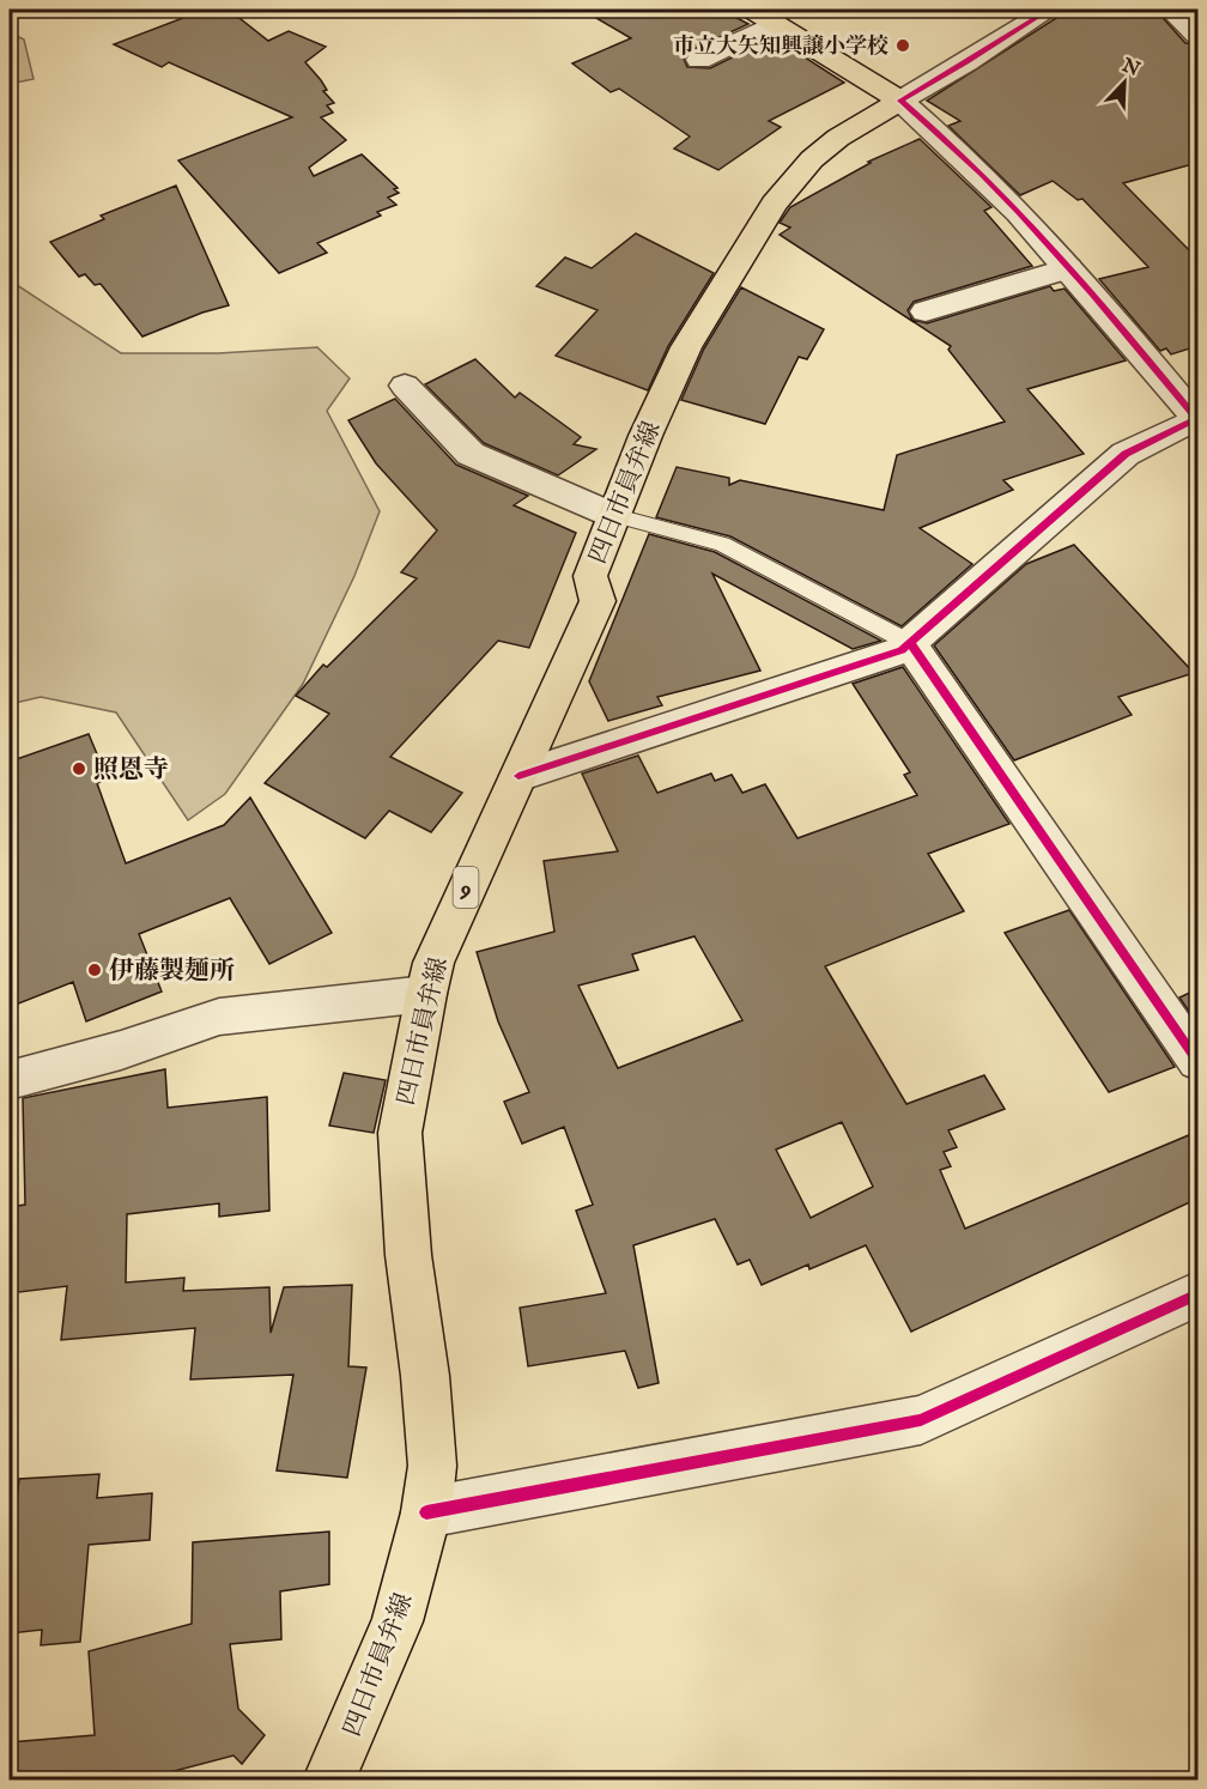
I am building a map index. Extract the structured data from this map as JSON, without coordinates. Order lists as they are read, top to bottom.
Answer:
{
  "streets": {
    "main road": ["四日市員弁線", "9"]
  },
  "places": ["市立大矢知興譲小学校", "照恩寺", "伊藤製麺所"],
  "north": "top right"
}
